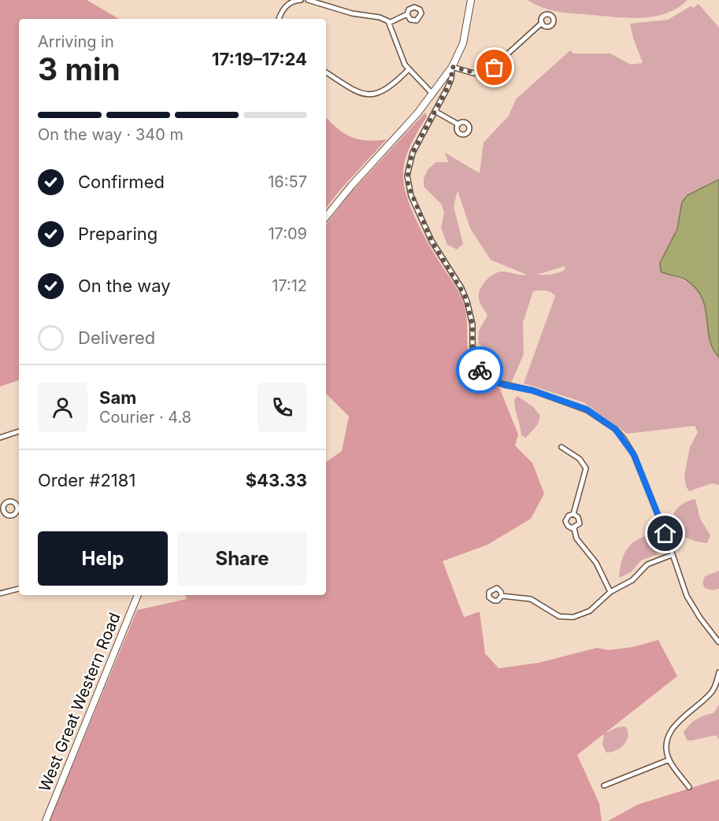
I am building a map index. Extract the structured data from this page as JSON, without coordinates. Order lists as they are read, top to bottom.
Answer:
{
  "streets": {
    "street": ["West Great Western Road"]
  },
  "page": {
    "heading": ["3 min", "Arriving in", "17:19–17:24"],
    "panel": [
      "Sam",
      "Courier · 4.8",
      "Order #2181",
      "$43.33"
    ],
    "bar": "On the way · 340 m",
    "list": [
      ["Confirmed", "16:57"],
      ["Preparing", "17:09"],
      ["On the way", "17:12"],
      "Delivered"
    ],
    "buttons": ["Help", "Share"]
  }
}
